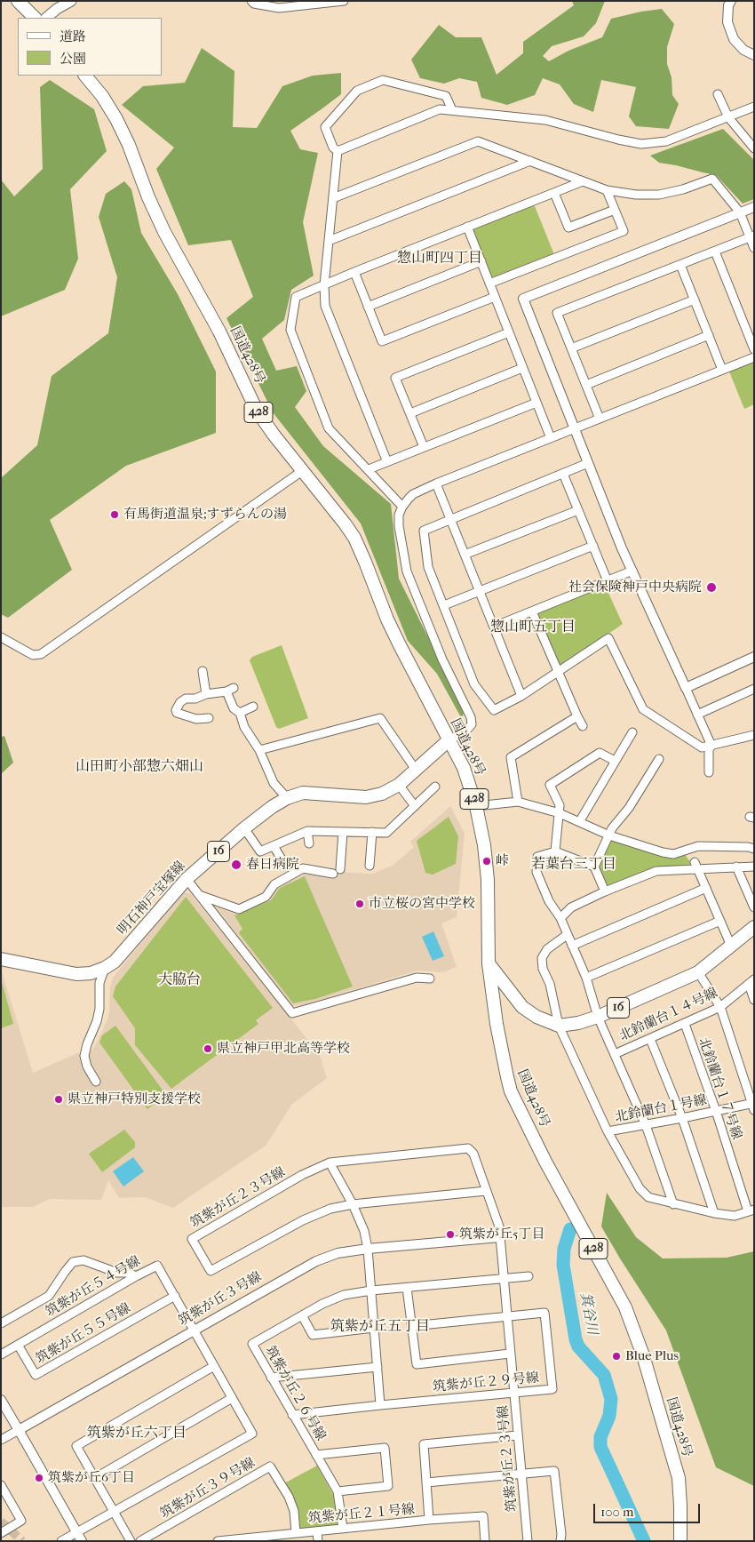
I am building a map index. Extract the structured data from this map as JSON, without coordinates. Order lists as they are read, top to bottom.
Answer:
{
  "streets": {
    "main road": [
      "国道428号",
      "428",
      "16",
      "明石神戸宝塚線"
    ],
    "street": [
      "北鈴蘭台１４号線",
      "北鈴蘭台１７号線",
      "北鈴蘭台１号線",
      "筑紫が丘２３号線",
      "筑紫が丘５４号線",
      "筑紫が丘３号線",
      "筑紫が丘５５号線",
      "筑紫が丘２９号線",
      "筑紫が丘２６号線",
      "筑紫が丘３９号線",
      "筑紫が丘２１号線"
    ]
  },
  "crossings": [
    ["国道428号", "明石神戸宝塚線"],
    ["16", "北鈴蘭台１号線"],
    ["北鈴蘭台１４号線", "北鈴蘭台１７号線"],
    ["北鈴蘭台１７号線", "北鈴蘭台１号線"],
    ["筑紫が丘２３号線", "筑紫が丘３号線"],
    ["筑紫が丘２３号線", "筑紫が丘２９号線"],
    ["筑紫が丘２３号線", "筑紫が丘２６号線"],
    ["筑紫が丘５４号線", "筑紫が丘３号線"],
    ["筑紫が丘５４号線", "筑紫が丘５５号線"],
    ["筑紫が丘２９号線", "筑紫が丘２６号線"],
    ["筑紫が丘２６号線", "筑紫が丘２１号線"],
    ["筑紫が丘３９号線", "筑紫が丘２１号線"]
  ],
  "districts": [
    "惣山町四丁目",
    "惣山町五丁目",
    "山田町小部惣六畑山",
    "若葉台三丁目",
    "大脇台",
    "筑紫が丘五丁目",
    "筑紫が丘六丁目"
  ],
  "water": ["箕谷川"],
  "places": [
    "有馬街道温泉;すずらんの湯",
    "社会保険神戸中央病院",
    "峠",
    "春日病院",
    "市立桜の宮中学校",
    "県立神戸甲北高等学校",
    "県立神戸特別支援学校",
    "筑紫が丘5丁目",
    "Blue Plus",
    "筑紫が丘6丁目"
  ],
  "legend": ["道路", "公園"],
  "scale_bar": "100 m"
}
